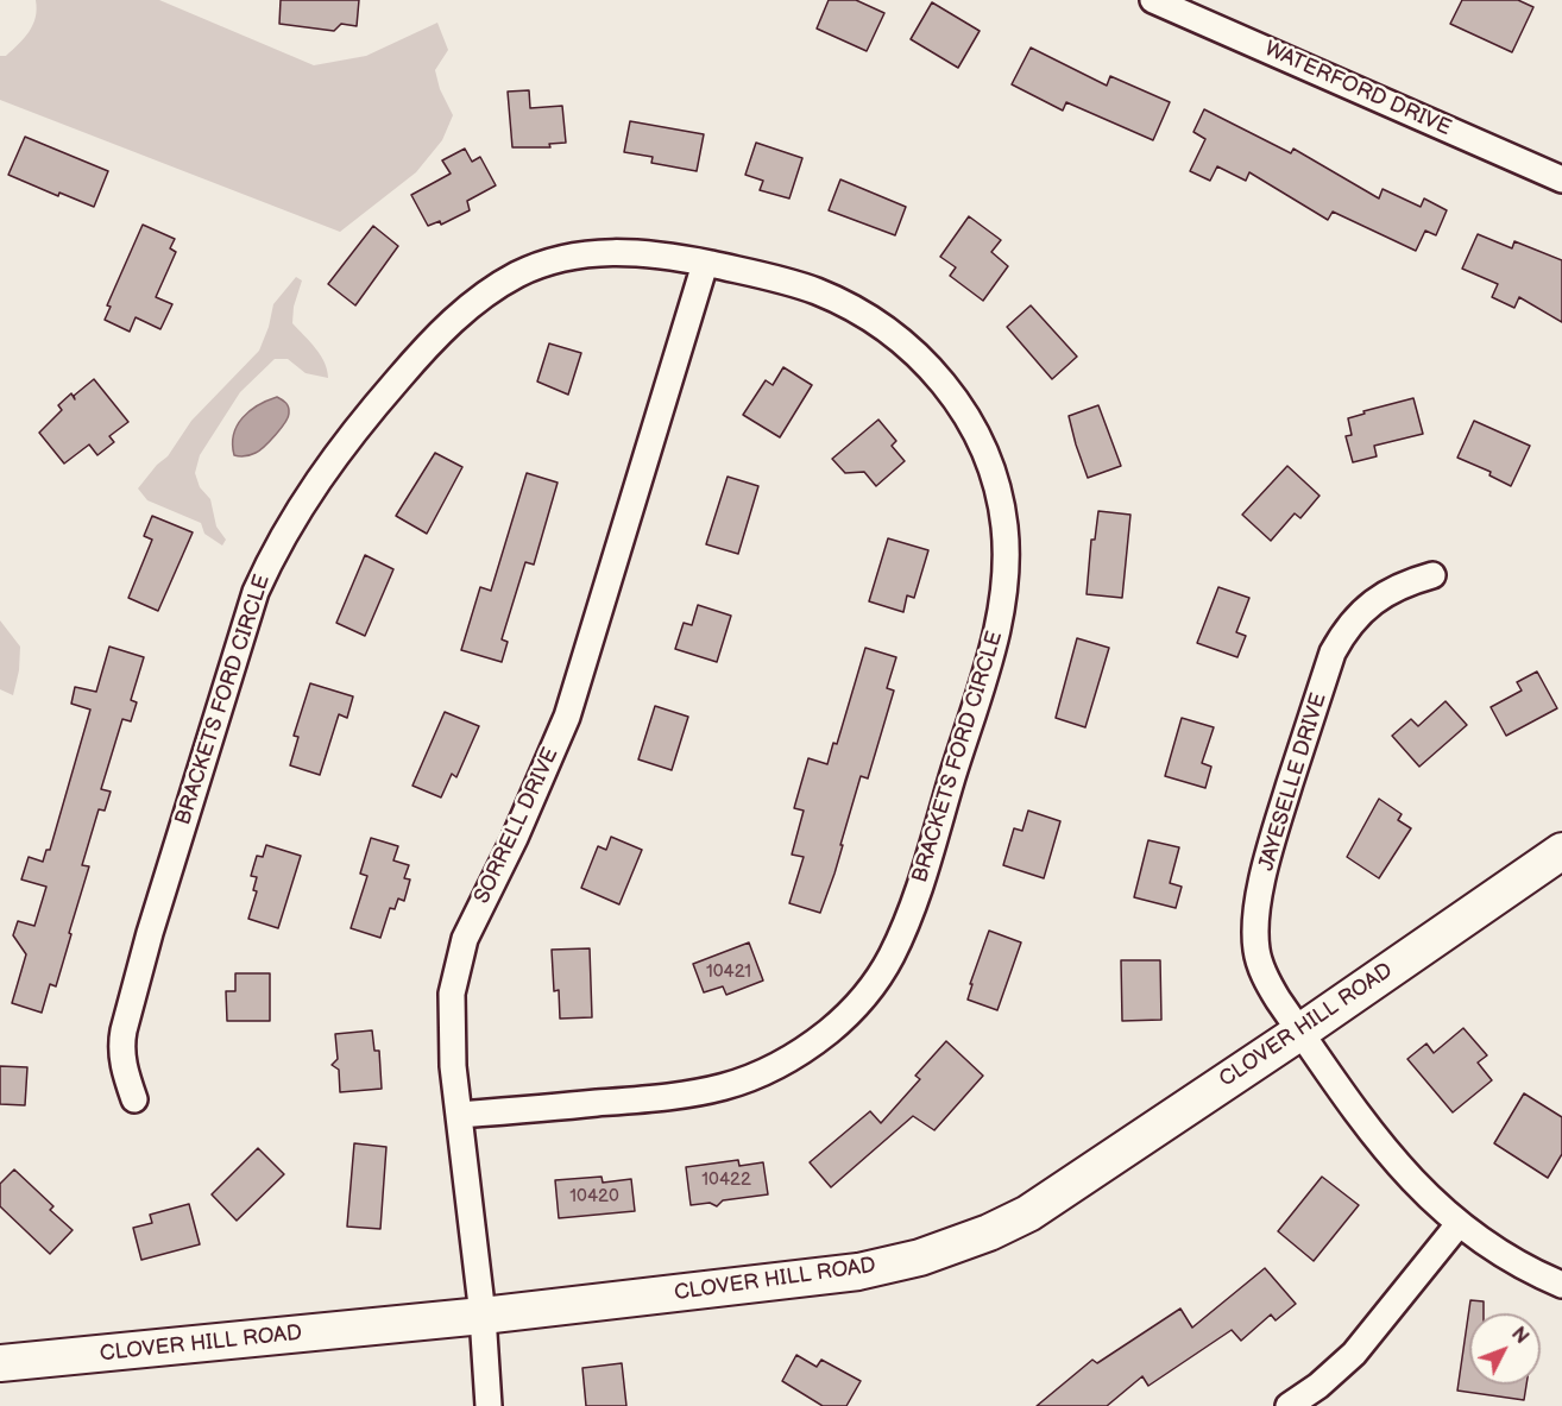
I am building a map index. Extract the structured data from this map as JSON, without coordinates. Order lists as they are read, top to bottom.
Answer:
{
  "streets": {
    "street": [
      "WATERFORD DRIVE",
      "BRACKETS FORD CIRCLE",
      "JAYESELLE DRIVE",
      "SORRELL DRIVE",
      "CLOVER HILL ROAD"
    ]
  },
  "crossings": [
    ["BRACKETS FORD CIRCLE", "SORRELL DRIVE"],
    ["JAYESELLE DRIVE", "CLOVER HILL ROAD"],
    ["SORRELL DRIVE", "CLOVER HILL ROAD"]
  ],
  "house_numbers": ["10421", "10422", "10420"],
  "north": "top right"
}
